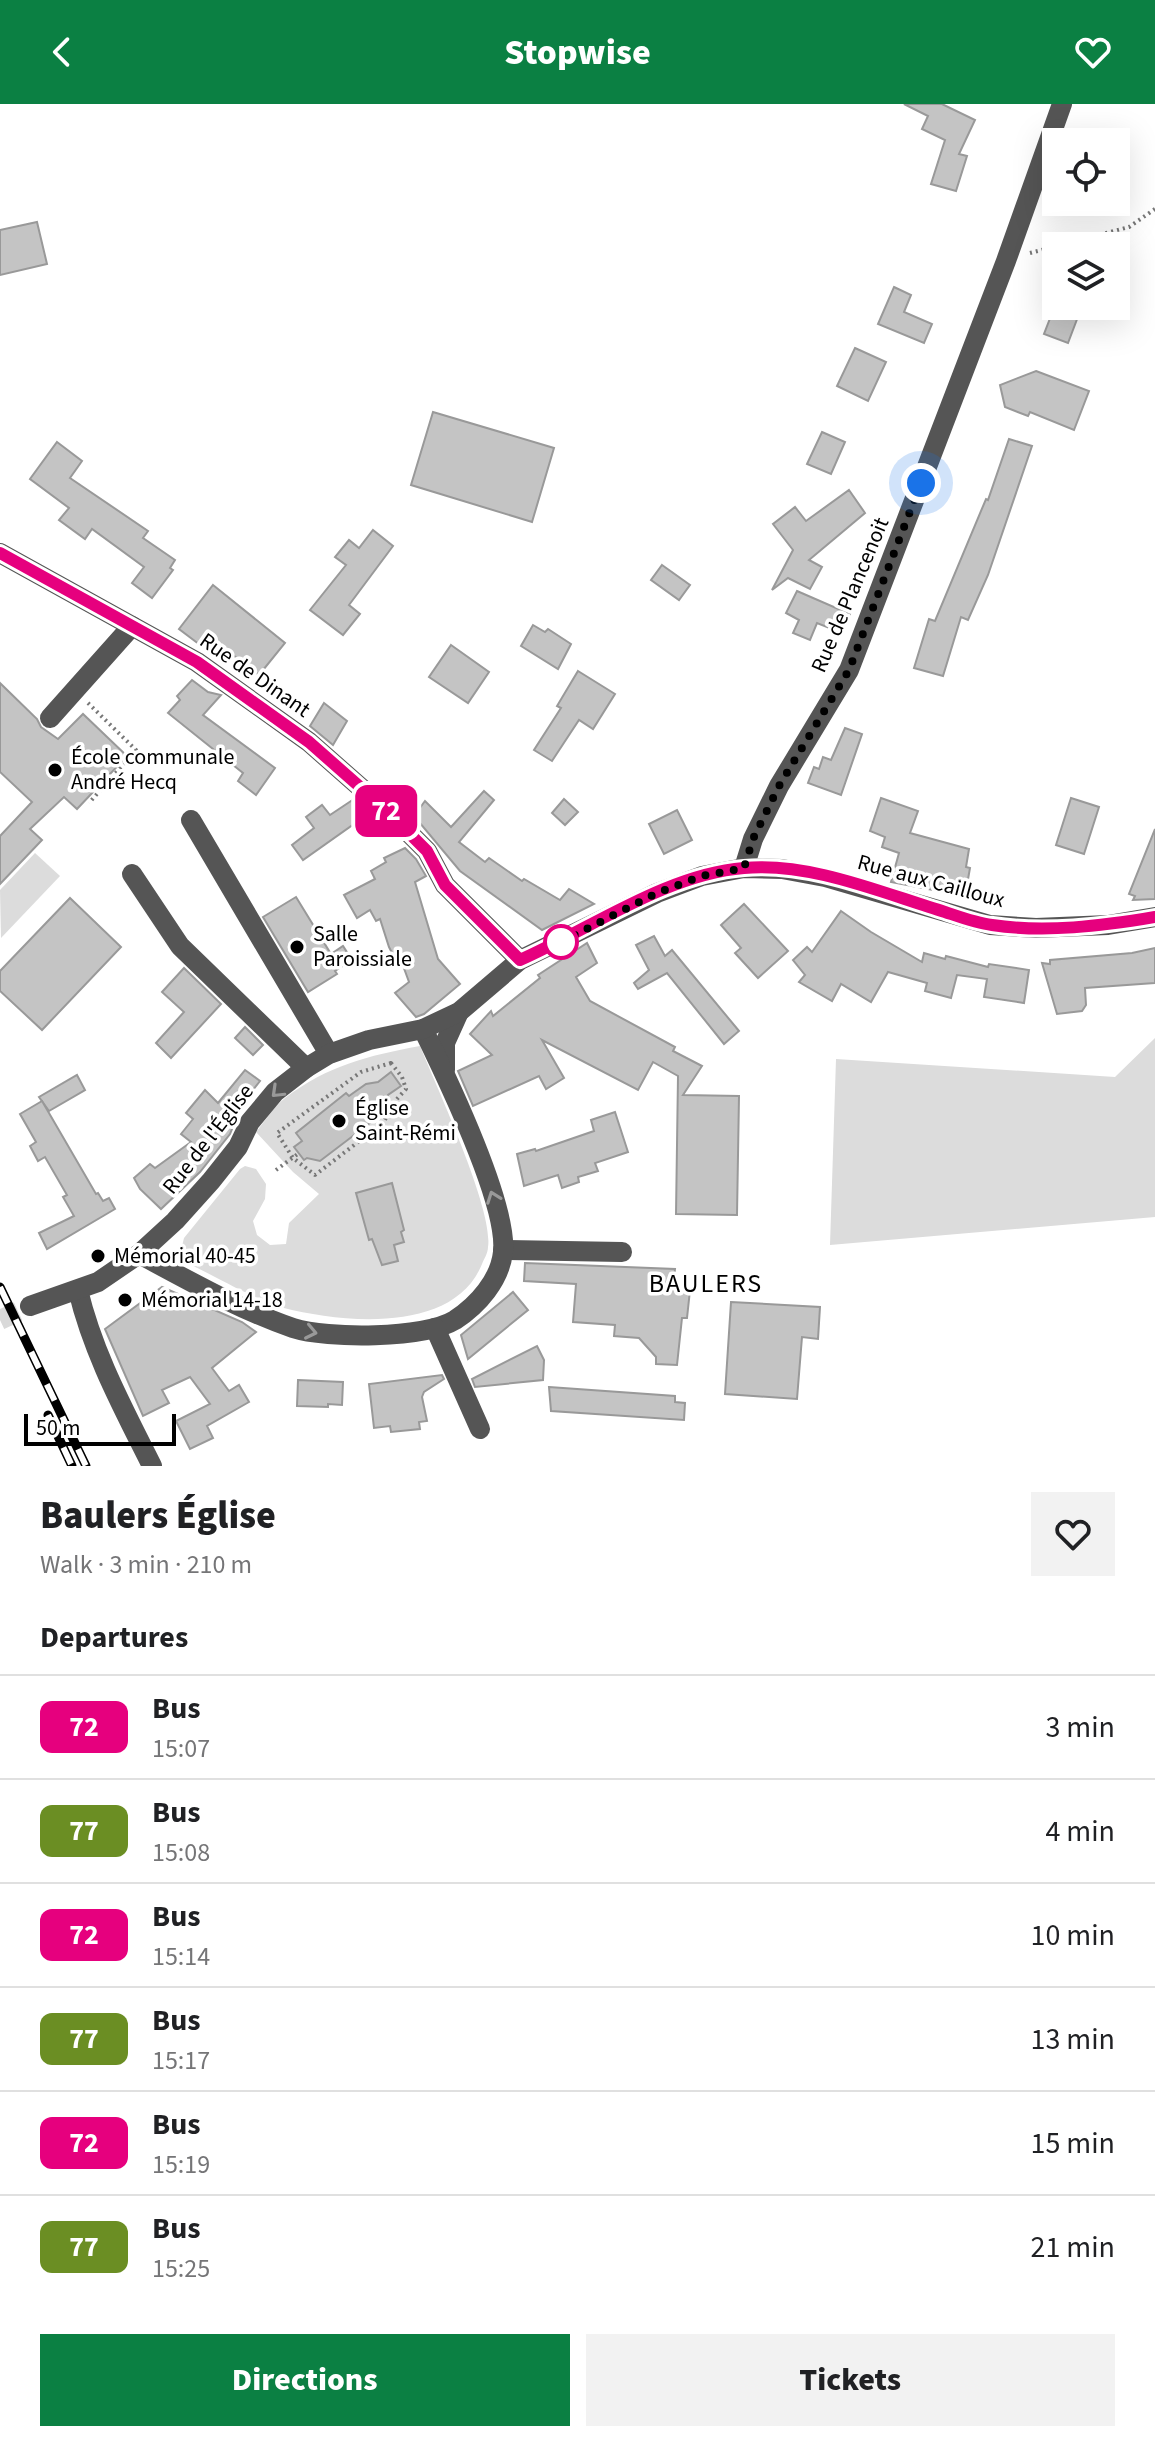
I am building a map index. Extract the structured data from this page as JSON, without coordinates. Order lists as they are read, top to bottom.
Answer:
{
  "streets": {
    "street": [
      "Rue de Plancenoit",
      "Rue de Dinant",
      "Rue aux Cailloux",
      "Rue de l'Église"
    ]
  },
  "crossings": [
    ["Rue de Plancenoit", "Rue aux Cailloux"],
    ["Rue de Dinant", "Rue aux Cailloux"],
    ["Rue aux Cailloux", "Rue de l'Église"]
  ],
  "one_way": ["Rue de l'Église"],
  "districts": ["BAULERS"],
  "places": [
    "École communale André Hecq",
    "Salle Paroissiale",
    "Église Saint-Rémi",
    "Mémorial 40-45",
    "Mémorial 14-18"
  ],
  "lines": ["bus line 72"],
  "scale_bar": "50 m",
  "page": {
    "header": "Stopwise",
    "on_map": "72",
    "scale": "50 m",
    "heading": [
      ["Baulers Église", "Walk · 3 min · 210 m"],
      "Departures"
    ],
    "list": [
      {
        "mark": "72",
        "name": "Bus",
        "note": "15:07",
        "value": "3 min"
      },
      {
        "mark": "77",
        "name": "Bus",
        "note": "15:08",
        "value": "4 min"
      },
      {
        "mark": "72",
        "name": "Bus",
        "note": "15:14",
        "value": "10 min"
      },
      {
        "mark": "77",
        "name": "Bus",
        "note": "15:17",
        "value": "13 min"
      },
      {
        "mark": "72",
        "name": "Bus",
        "note": "15:19",
        "value": "15 min"
      },
      {
        "mark": "77",
        "name": "Bus",
        "note": "15:25",
        "value": "21 min"
      }
    ],
    "buttons": ["Directions", "Tickets"]
  }
}
